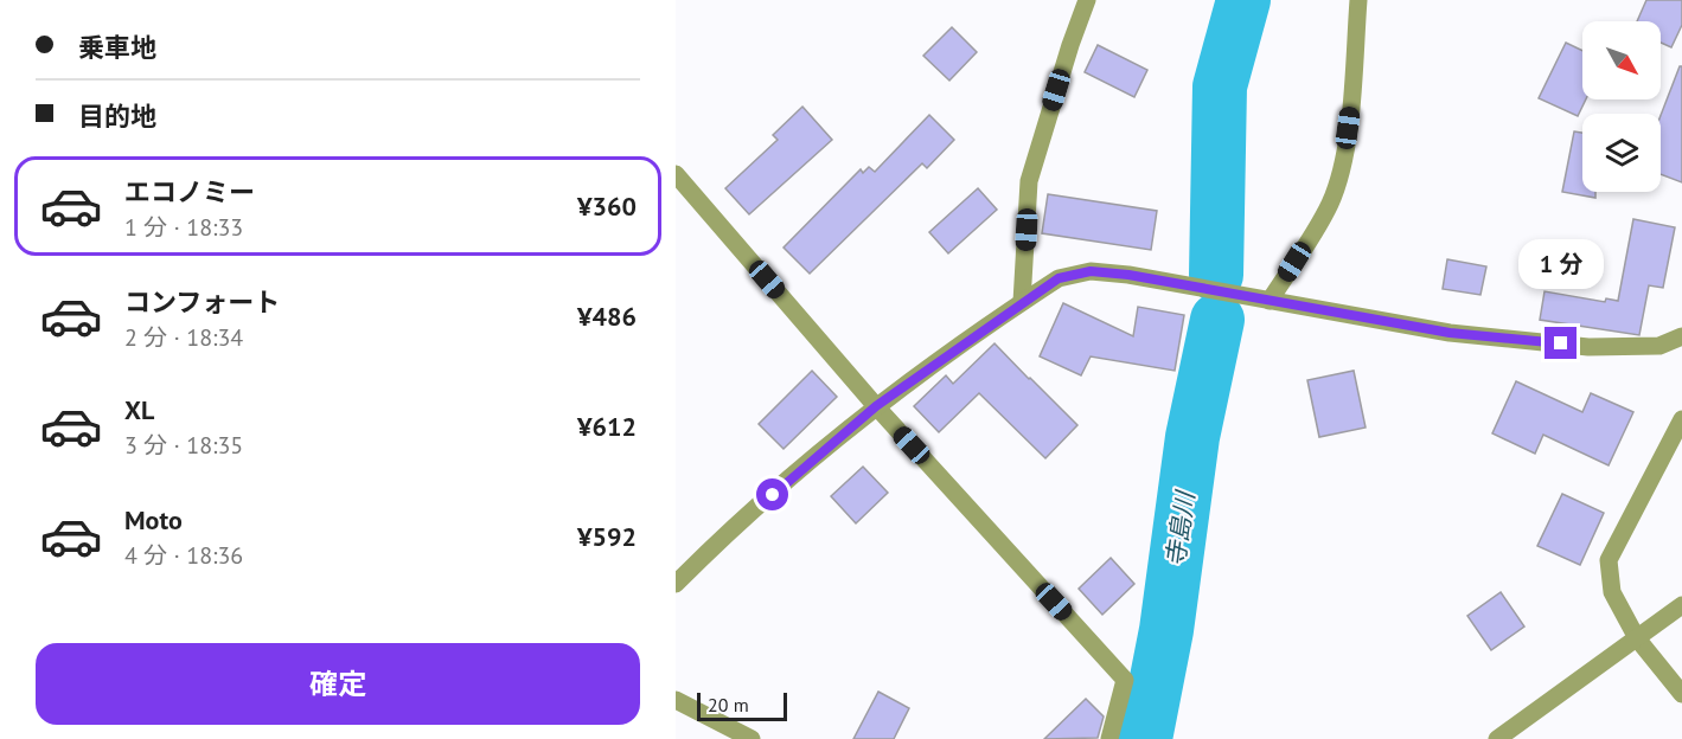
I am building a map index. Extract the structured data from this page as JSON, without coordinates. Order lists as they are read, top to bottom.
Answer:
{
  "water": ["寺島川"],
  "scale_bar": "20 m",
  "north": "bottom right",
  "page": {
    "banner": ["乗車地", "目的地"],
    "list": [
      {
        "name": "エコノミー",
        "note": "1 分 · 18:33",
        "value": "¥360"
      },
      {
        "name": "コンフォート",
        "note": "2 分 · 18:34",
        "value": "¥486"
      },
      {
        "name": "XL",
        "note": "3 分 · 18:35",
        "value": "¥612"
      },
      {
        "name": "Moto",
        "note": "4 分 · 18:36",
        "value": "¥592"
      }
    ],
    "bubble": "1 分",
    "buttons": "確定",
    "scale": "20 m"
  }
}
